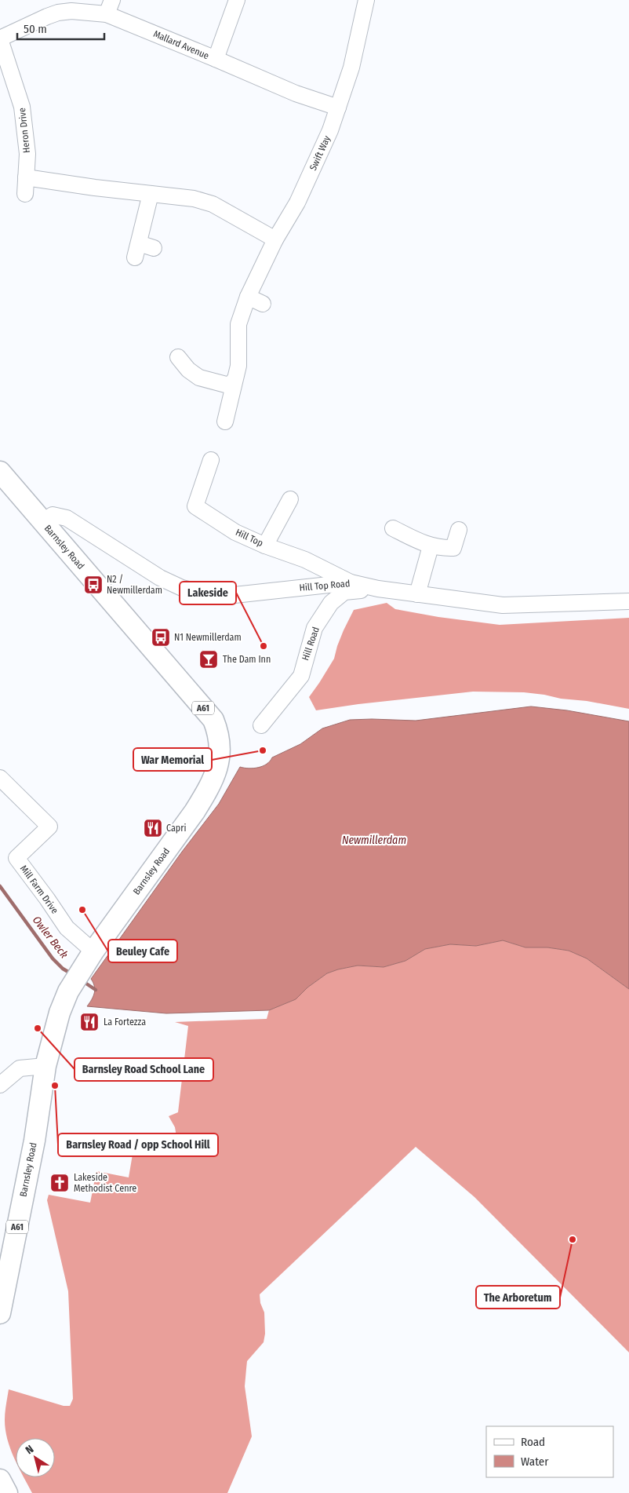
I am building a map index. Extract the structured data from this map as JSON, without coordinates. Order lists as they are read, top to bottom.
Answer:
{
  "streets": {
    "main road": ["Barnsley Road", "A61"],
    "street": [
      "Mallard Avenue",
      "Heron Drive",
      "Swift Way",
      "Hill Top",
      "Hill Top Road",
      "Hill Road",
      "Mill Farm Drive"
    ]
  },
  "crossings": [
    ["Mallard Avenue", "Heron Drive"],
    ["Mallard Avenue", "Swift Way"],
    ["Hill Top", "Hill Top Road"],
    ["Barnsley Road", "Hill Top Road"],
    ["Barnsley Road", "Mill Farm Drive"],
    ["Hill Top Road", "Hill Road"]
  ],
  "water": ["Newmillerdam", "Owler Beck"],
  "places": {
    "bus stop": ["N2 / Newmillerdam", "N1 Newmillerdam"],
    "other": [
      "Lakeside",
      "War Memorial",
      "Beuley Cafe",
      "Barnsley Road School Lane",
      "Barnsley Road / opp School Hill",
      "The Arboretum"
    ],
    "bar": ["The Dam Inn"],
    "restaurant": ["Capri", "La Fortezza"],
    "church": ["Lakeside Methodist Cenre"]
  },
  "legend": ["Road", "Water"],
  "scale_bar": "50 m",
  "north": "top left"
}
